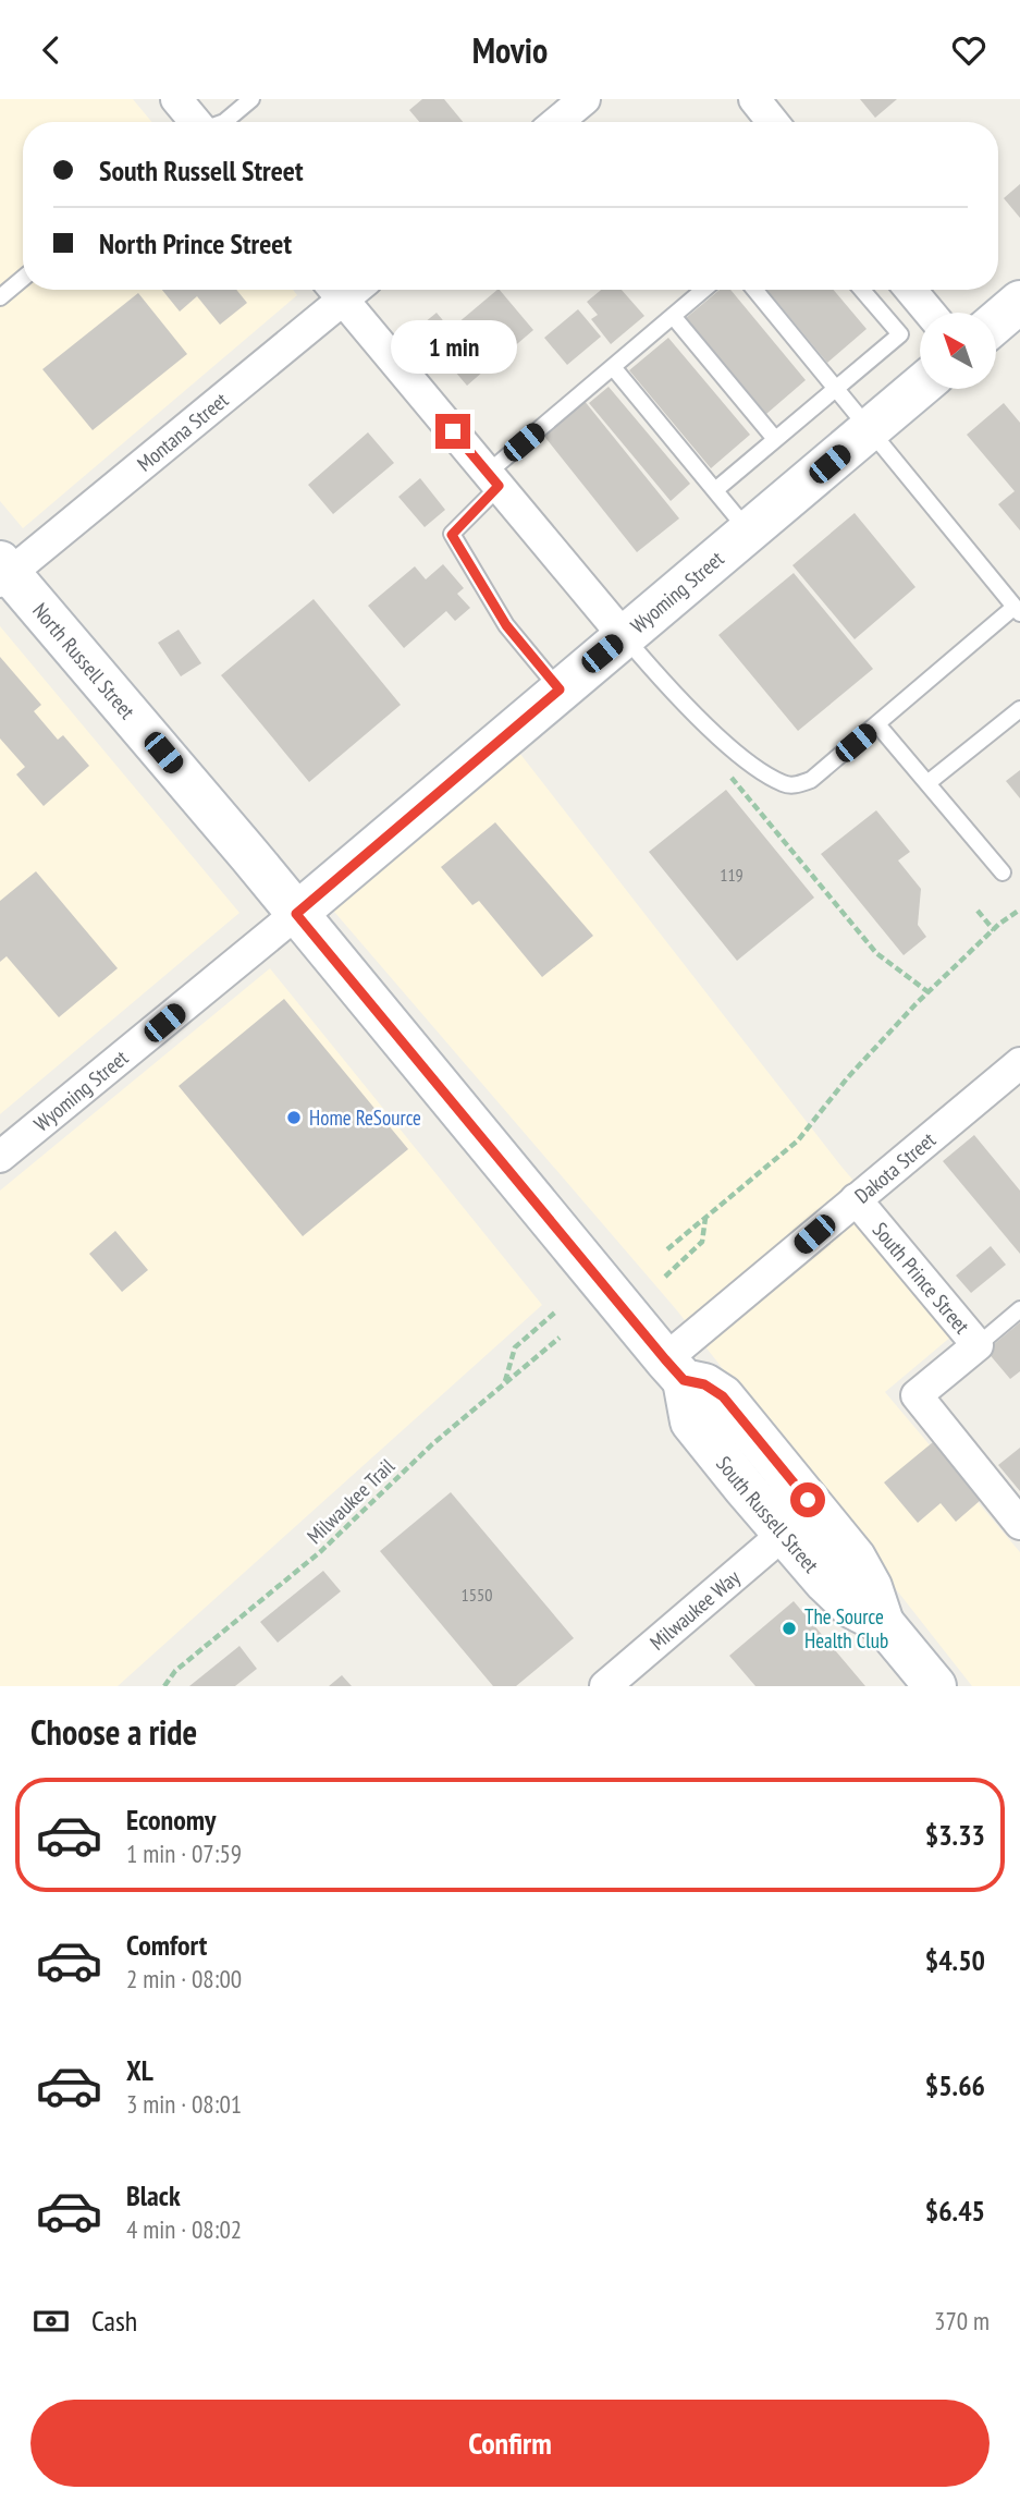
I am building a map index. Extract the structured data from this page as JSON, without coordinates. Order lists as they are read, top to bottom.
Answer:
{
  "streets": {
    "main road": ["Wyoming Street", "North Russell Street", "South Russell Street"],
    "street": [
      "Montana Street",
      "Dakota Street",
      "South Prince Street",
      "Milwaukee Way"
    ],
    "path": ["Milwaukee Trail"]
  },
  "crossings": [
    ["Montana Street", "North Russell Street"],
    ["Wyoming Street", "North Russell Street"],
    ["North Russell Street", "Dakota Street"],
    ["North Russell Street", "South Russell Street"],
    ["Dakota Street", "South Prince Street"],
    ["Dakota Street", "South Russell Street"],
    ["South Russell Street", "Milwaukee Way"]
  ],
  "places": ["Home ReSource", "The Source Health Club"],
  "house_numbers": ["119", "1550"],
  "north": "top left",
  "page": {
    "header": "Movio",
    "banner": ["South Russell Street", "North Prince Street"],
    "bubble": "1 min",
    "heading": "Choose a ride",
    "list": [
      {
        "name": "Economy",
        "note": "1 min · 07:59",
        "value": "$3.33"
      },
      {
        "name": "Comfort",
        "note": "2 min · 08:00",
        "value": "$4.50"
      },
      {
        "name": "XL",
        "note": "3 min · 08:01",
        "value": "$5.66"
      },
      {
        "name": "Black",
        "note": "4 min · 08:02",
        "value": "$6.45"
      }
    ],
    "pay": ["Cash", "370 m"],
    "buttons": "Confirm"
  }
}
